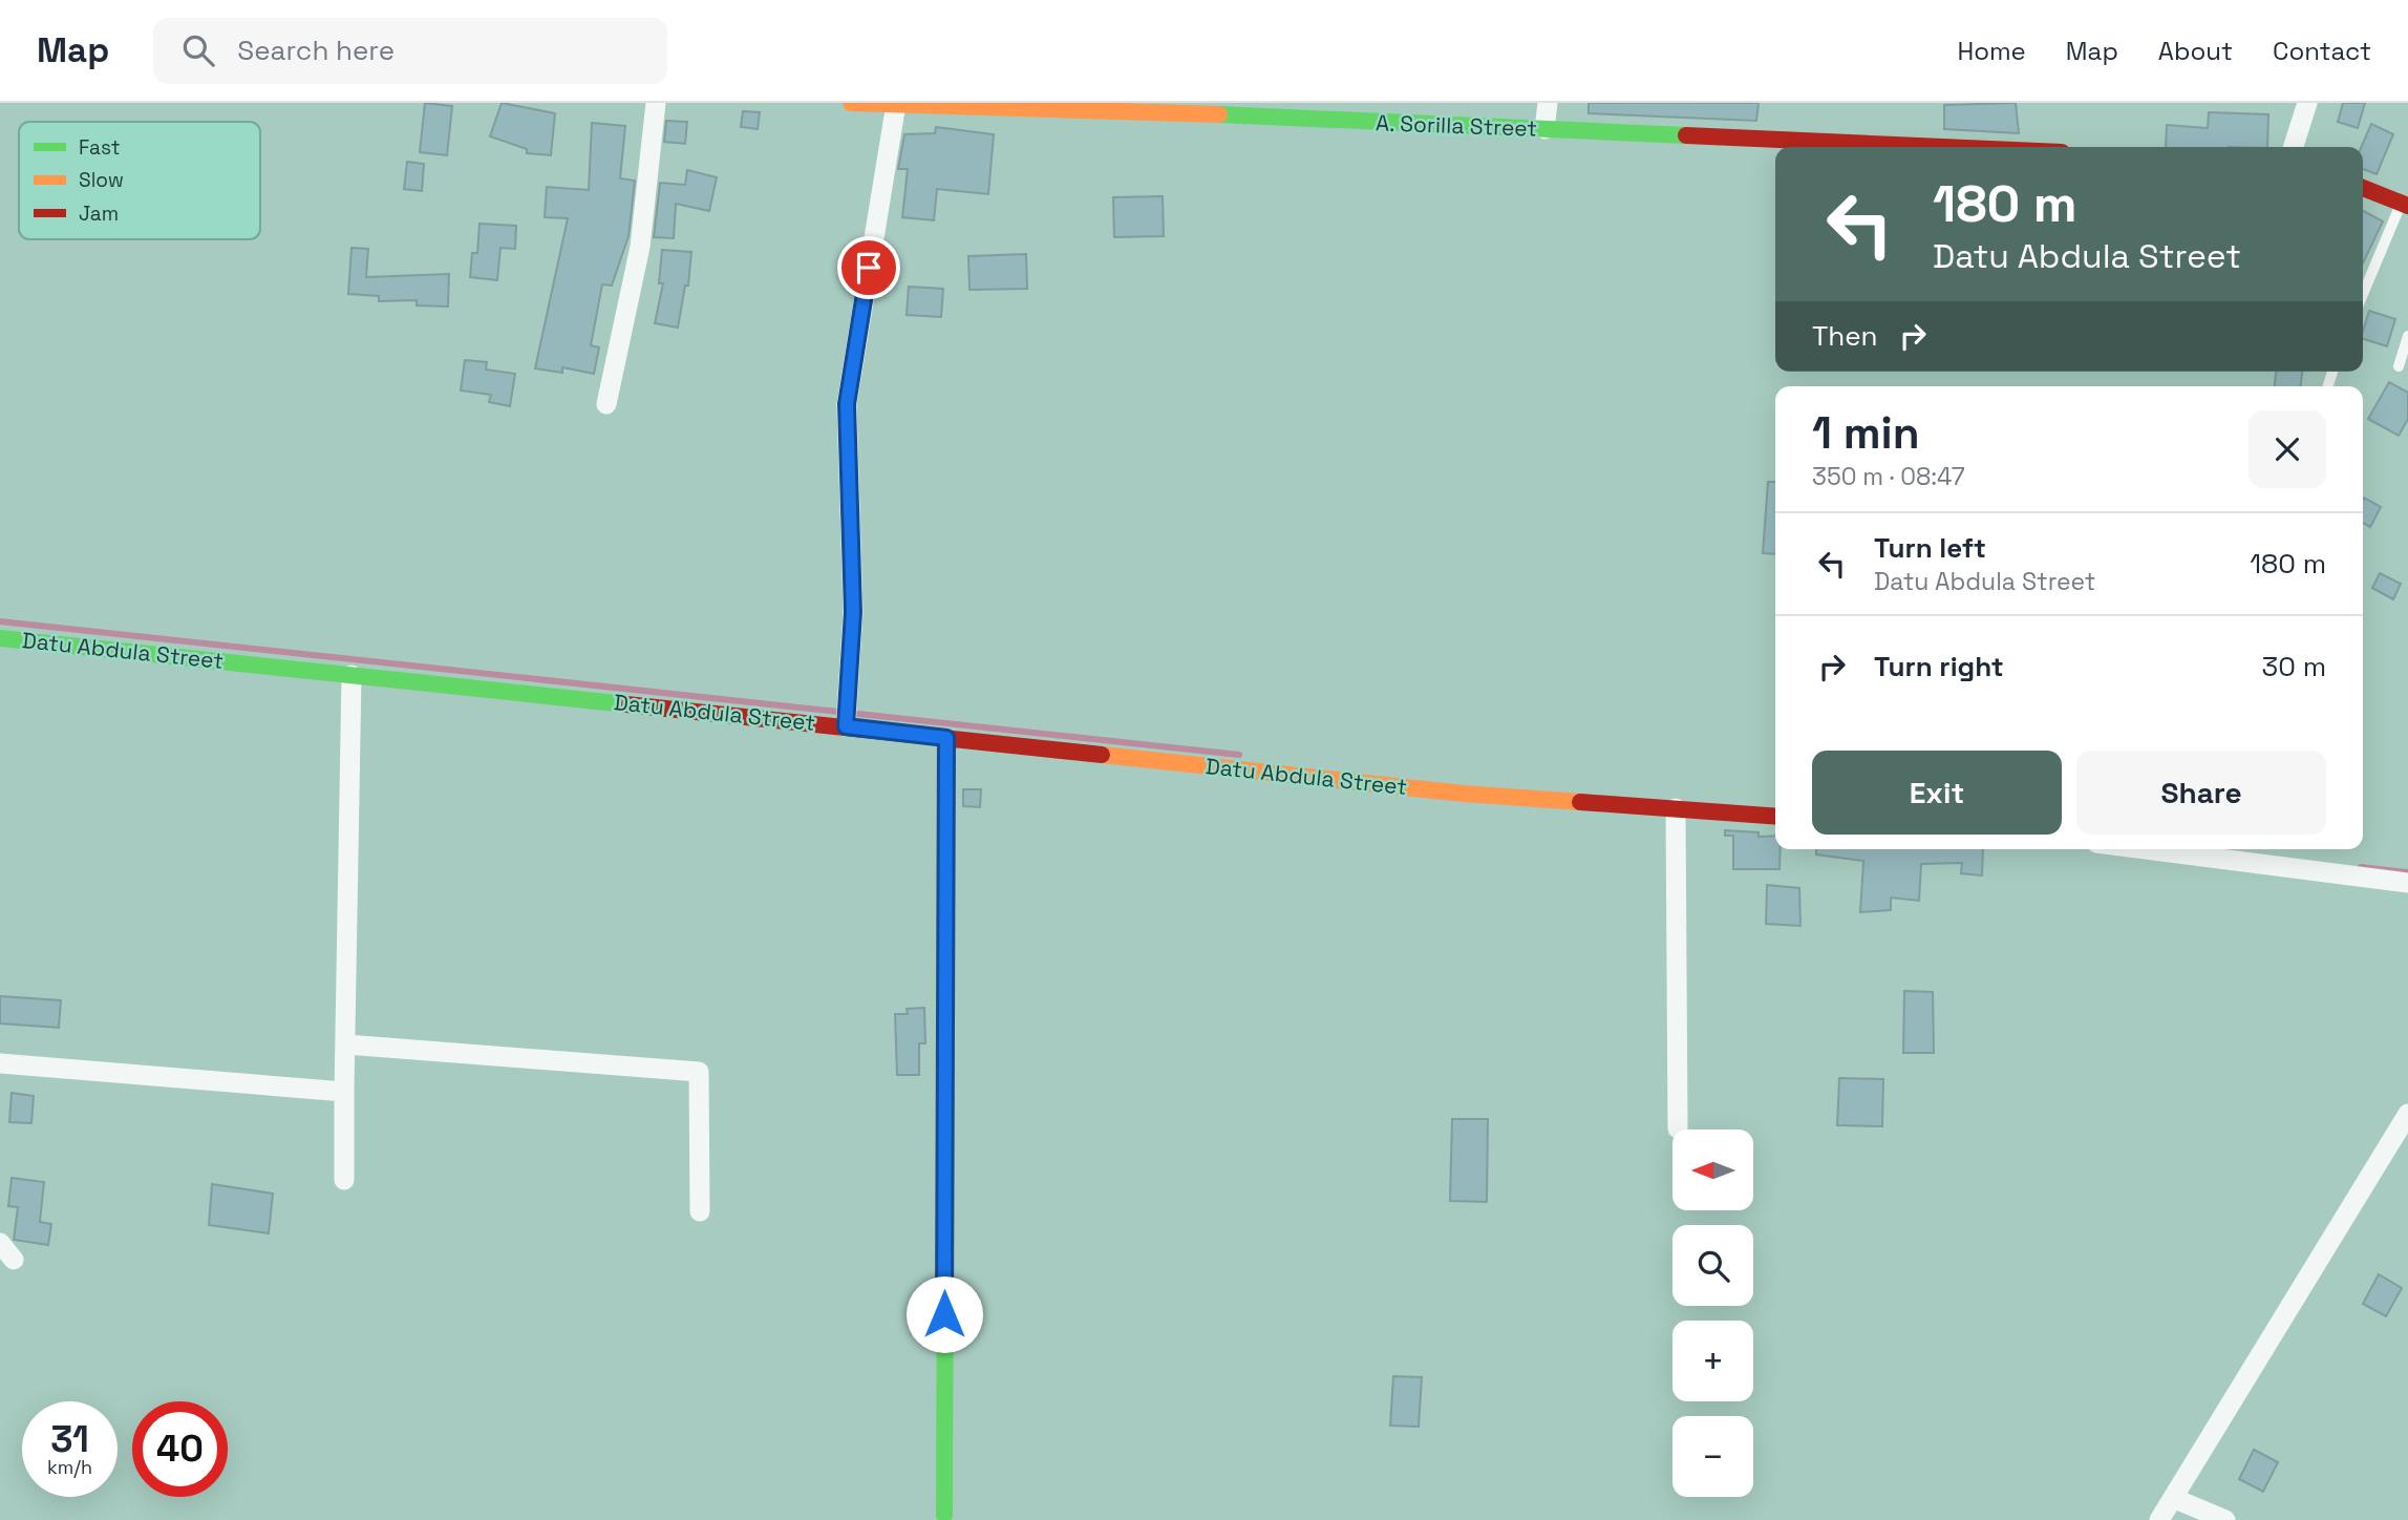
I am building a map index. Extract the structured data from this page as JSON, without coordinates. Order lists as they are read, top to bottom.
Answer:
{
  "streets": {
    "street": ["A. Sorilla Street", "Datu Abdula Street"]
  },
  "legend": ["Fast", "Slow", "Jam"],
  "north": "left",
  "page": {
    "header": "Map",
    "search": "Search here",
    "nav": [
      "Home",
      "Map",
      "About",
      "Contact"
    ],
    "turn": ["180 m", "Datu Abdula Street"],
    "then": "Then",
    "heading": ["1 min", "350 m · 08:47"],
    "list": [
      {
        "name": "Turn left",
        "note": "Datu Abdula Street",
        "value": "180 m"
      },
      {
        "name": "Turn right",
        "value": "30 m"
      }
    ],
    "buttons": ["Exit", "Share"],
    "map_buttons": ["+", "−"],
    "speed": "31 km/h",
    "limit": "40"
  }
}
